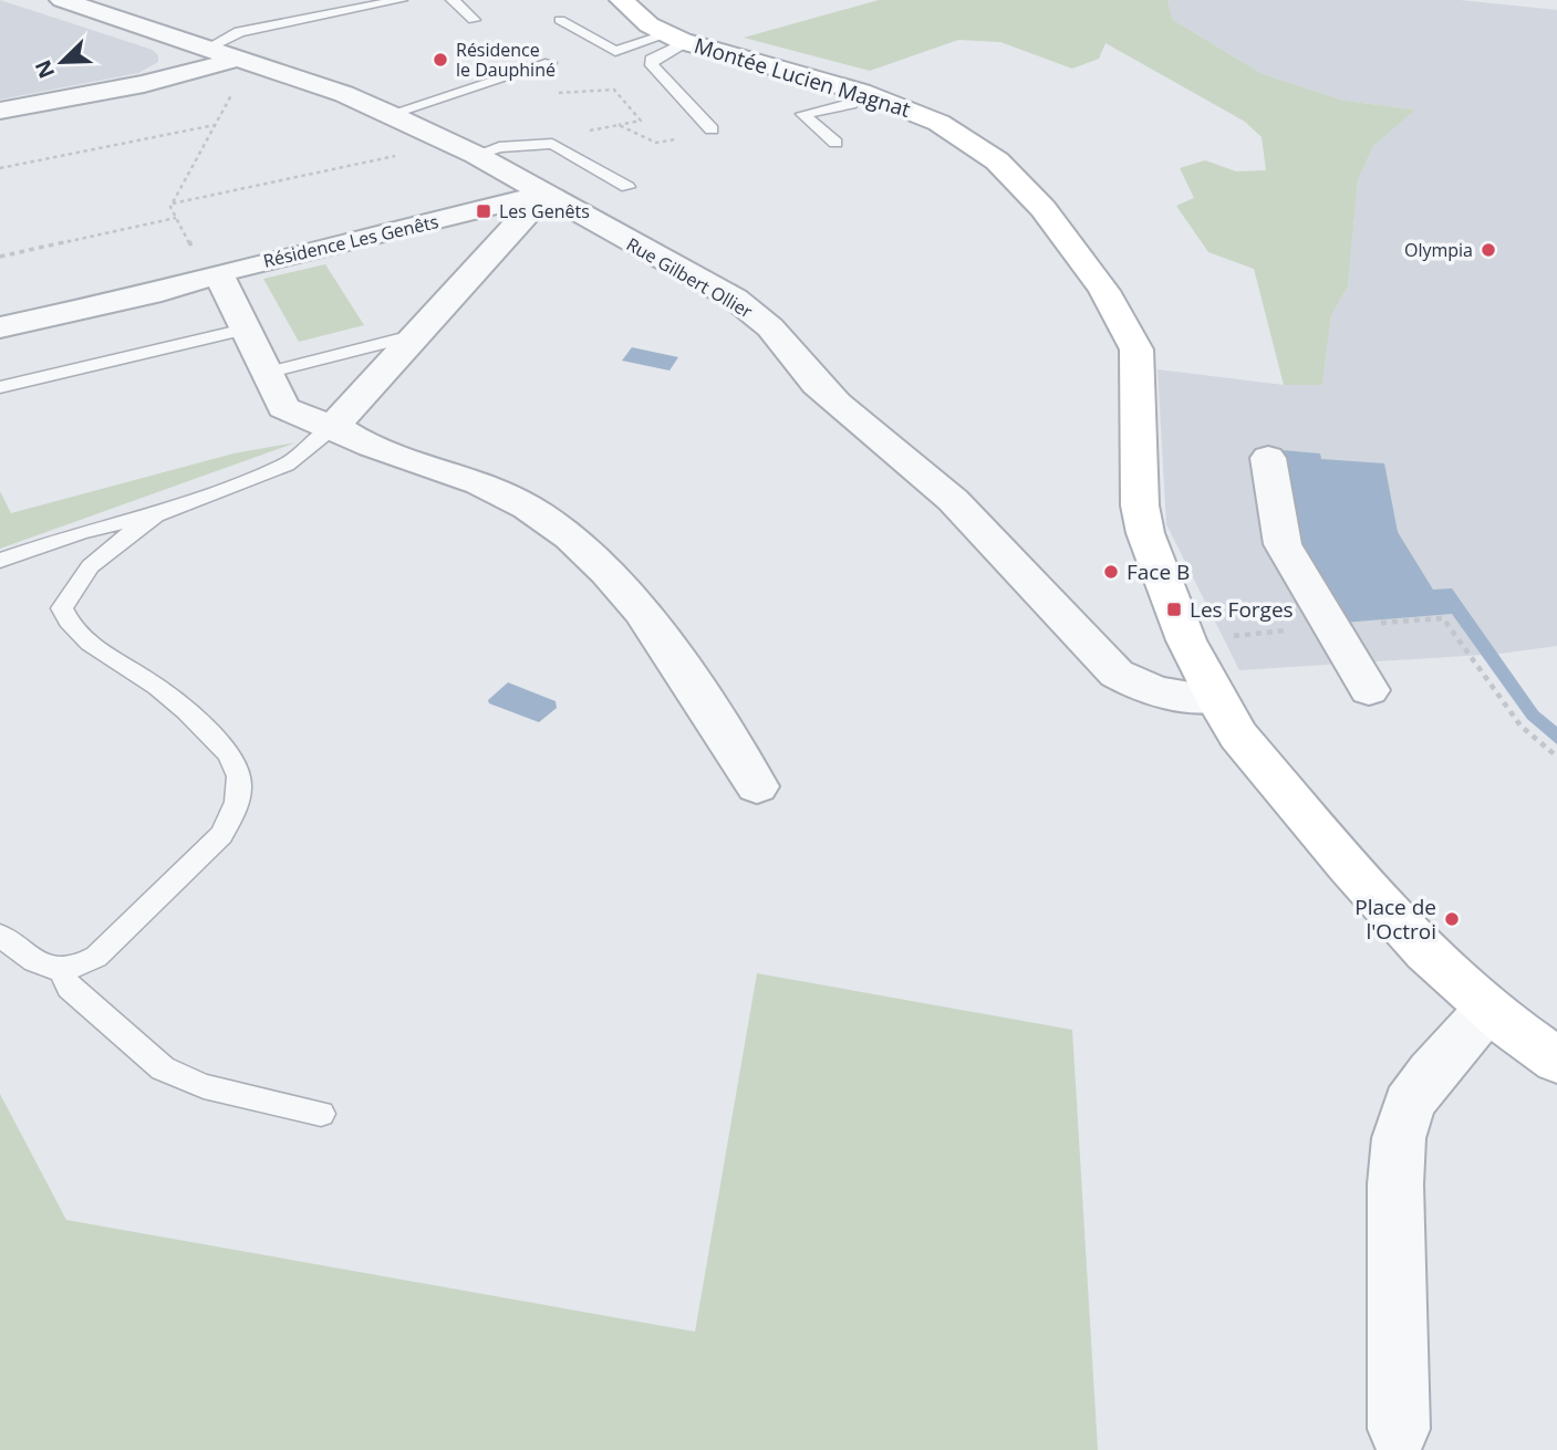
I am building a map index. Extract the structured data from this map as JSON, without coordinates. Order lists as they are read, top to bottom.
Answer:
{
  "streets": {
    "main road": ["Montée Lucien Magnat"],
    "street": ["Résidence Les Genêts", "Rue Gilbert Ollier"]
  },
  "crossings": [
    ["Montée Lucien Magnat", "Rue Gilbert Ollier"],
    ["Résidence Les Genêts", "Rue Gilbert Ollier"]
  ],
  "places": {
    "other": [
      "Résidence le Dauphiné",
      "Olympia",
      "Face B",
      "Place de l'Octroi"
    ],
    "transit": ["Les Genêts", "Les Forges"]
  },
  "north": "bottom left"
}
